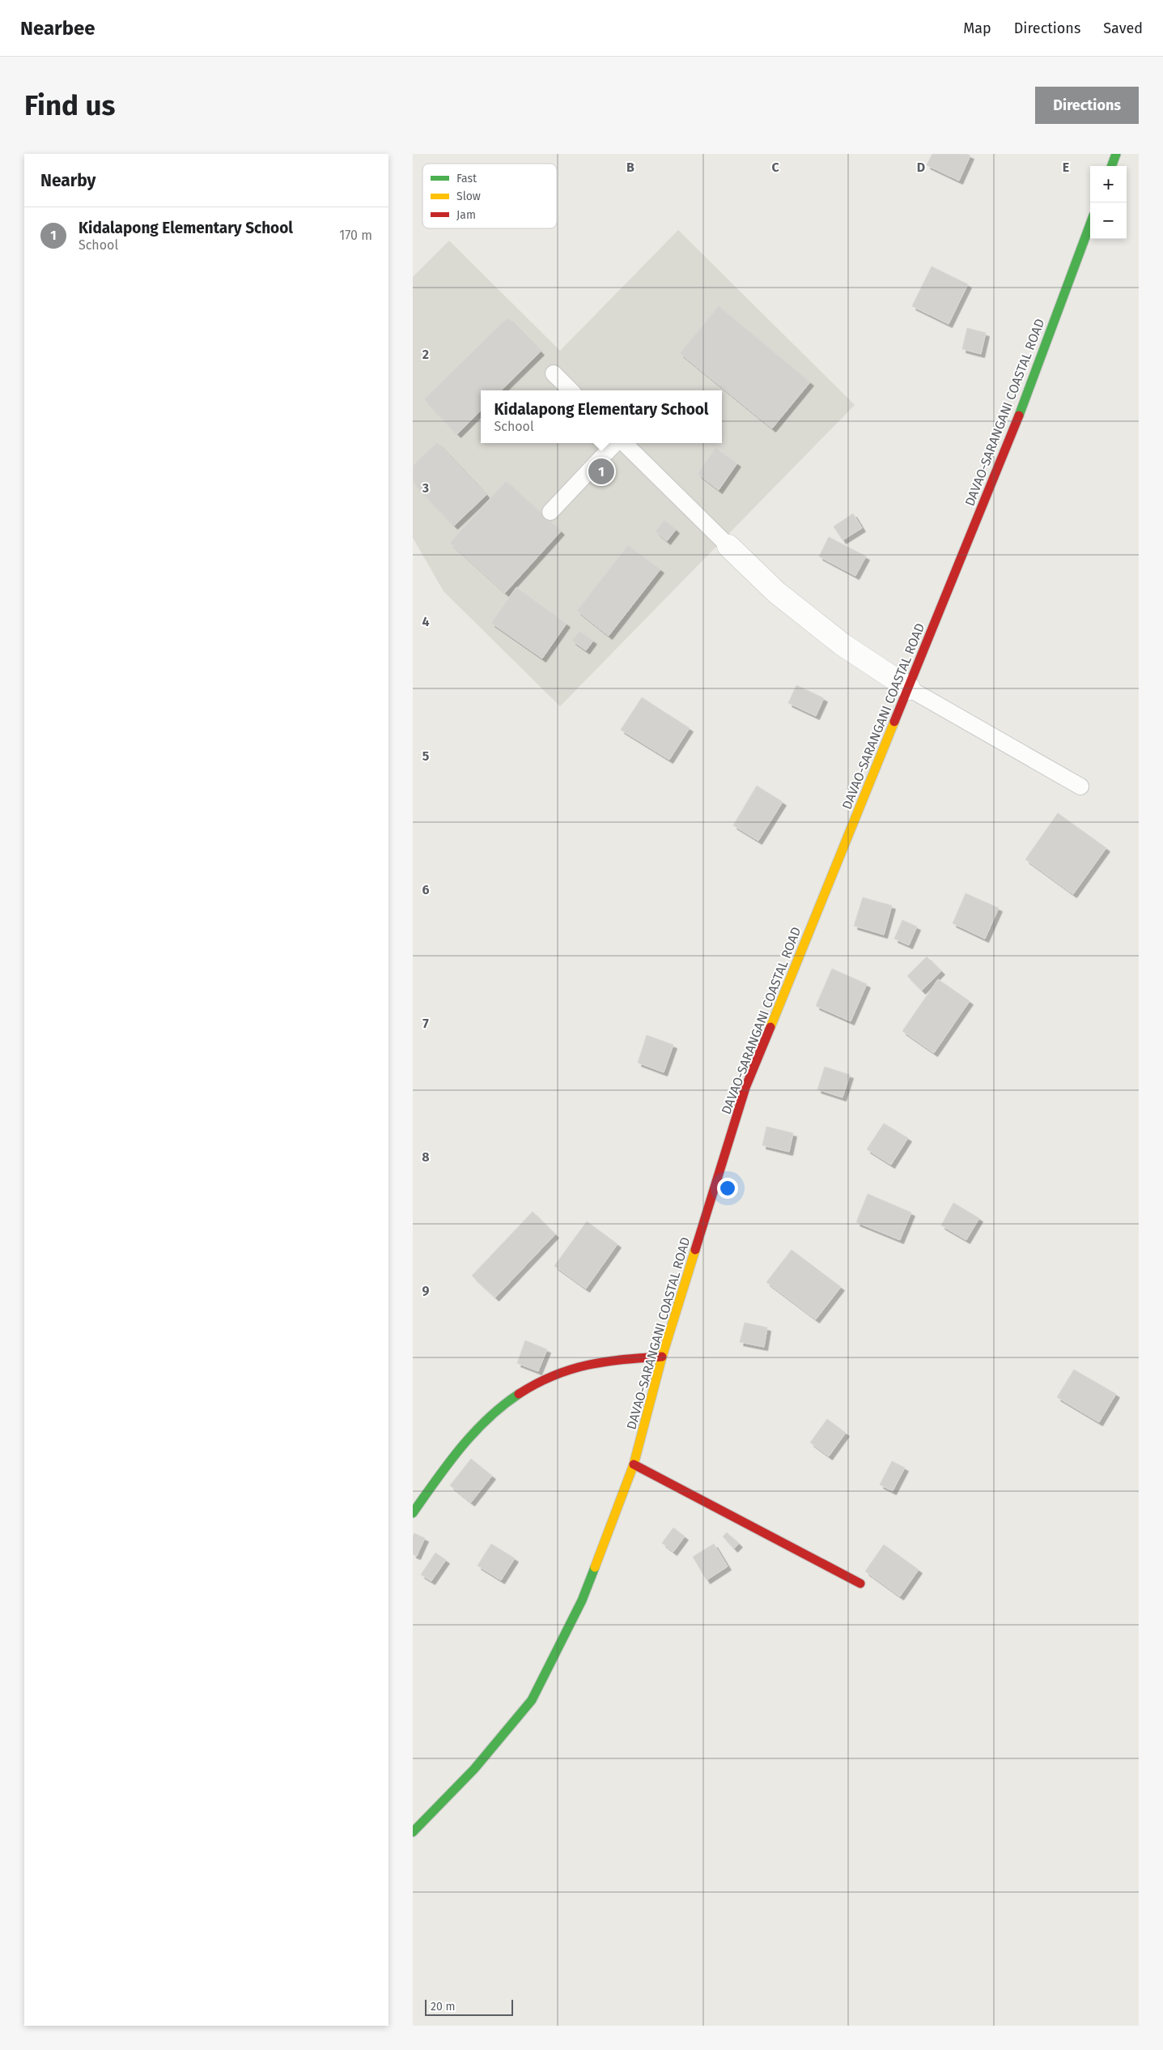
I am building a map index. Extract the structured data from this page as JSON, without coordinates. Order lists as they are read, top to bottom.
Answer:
{
  "streets": {
    "main road": ["DAVAO-SARANGANI COASTAL ROAD"]
  },
  "legend": ["Fast", "Slow", "Jam"],
  "scale_bar": "20 m",
  "page": {
    "header": "Nearbee",
    "nav": ["Map", "Directions", "Saved"],
    "buttons": "Directions",
    "title": "Find us",
    "heading": "Nearby",
    "map_buttons": ["+", "−"],
    "list": [
      {
        "mark": "1",
        "name": "Kidalapong Elementary School",
        "note": "School",
        "value": "170 m"
      }
    ],
    "popup": ["Kidalapong Elementary School", "School"],
    "pins": "1",
    "scale": "20 m"
  },
  "grid": {
    "columns": [
      "B",
      "C",
      "D",
      "E"
    ],
    "rows": [
      "2",
      "3",
      "4",
      "5",
      "6",
      "7",
      "8",
      "9"
    ]
  }
}
